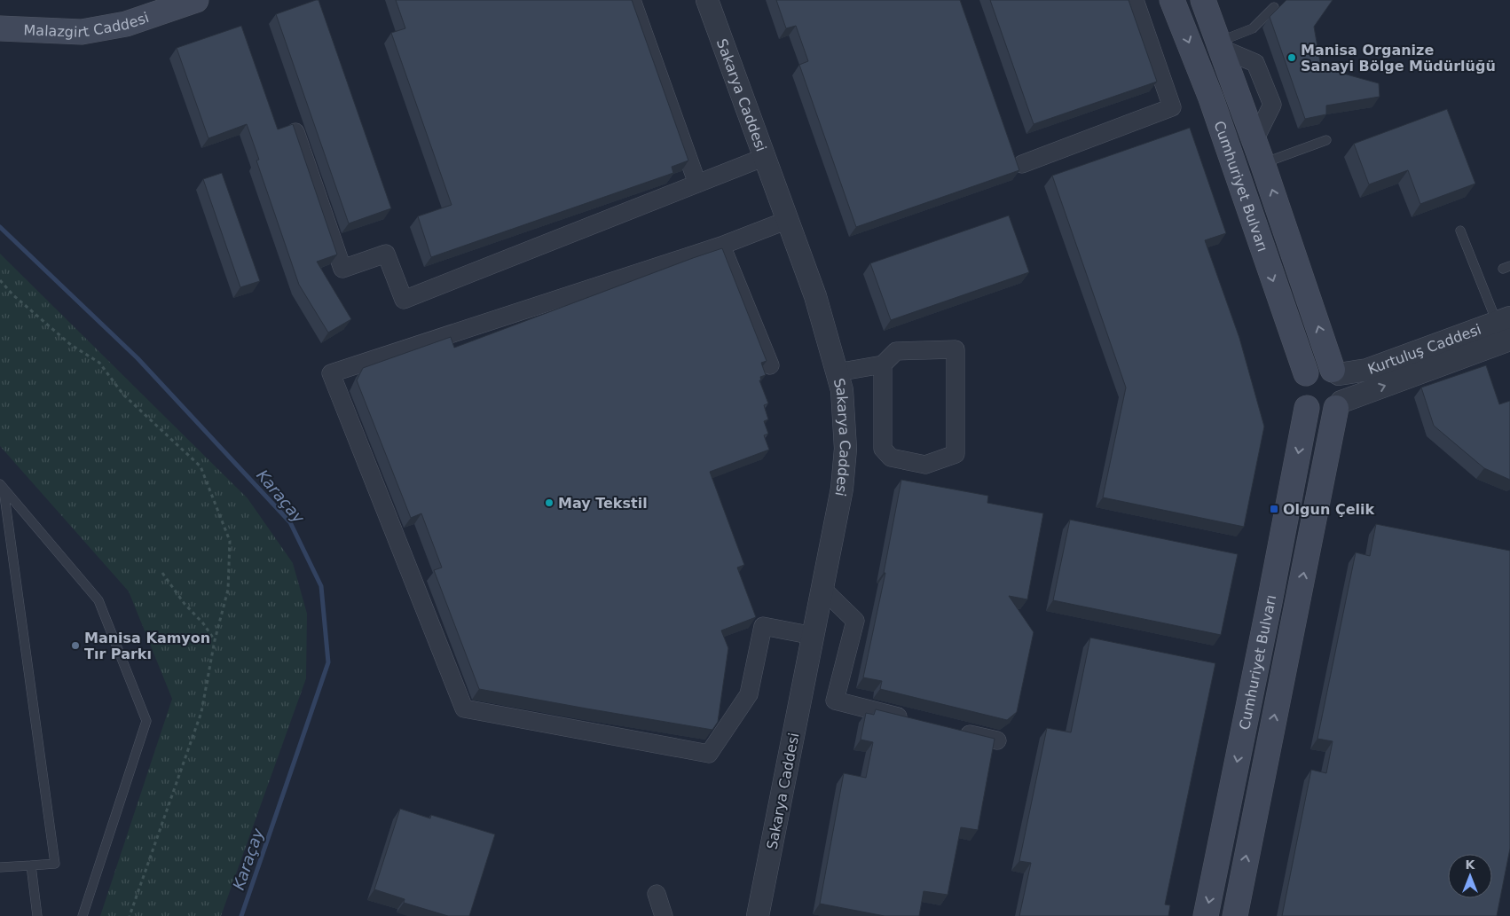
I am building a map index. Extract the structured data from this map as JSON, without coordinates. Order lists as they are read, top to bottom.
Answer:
{
  "streets": {
    "main road": ["Malazgirt Caddesi", "Cumhuriyet Bulvarı"],
    "street": ["Sakarya Caddesi", "Kurtuluş Caddesi"]
  },
  "crossings": [
    ["Cumhuriyet Bulvarı", "Kurtuluş Caddesi"]
  ],
  "water": ["Karaçay"],
  "places": {
    "other": ["Manisa Organize Sanayi Bölge Müdürlüğü", "May Tekstil", "Manisa Kamyon Tır Parkı"],
    "transit": ["Olgun Çelik"]
  },
  "north": "top"
}
